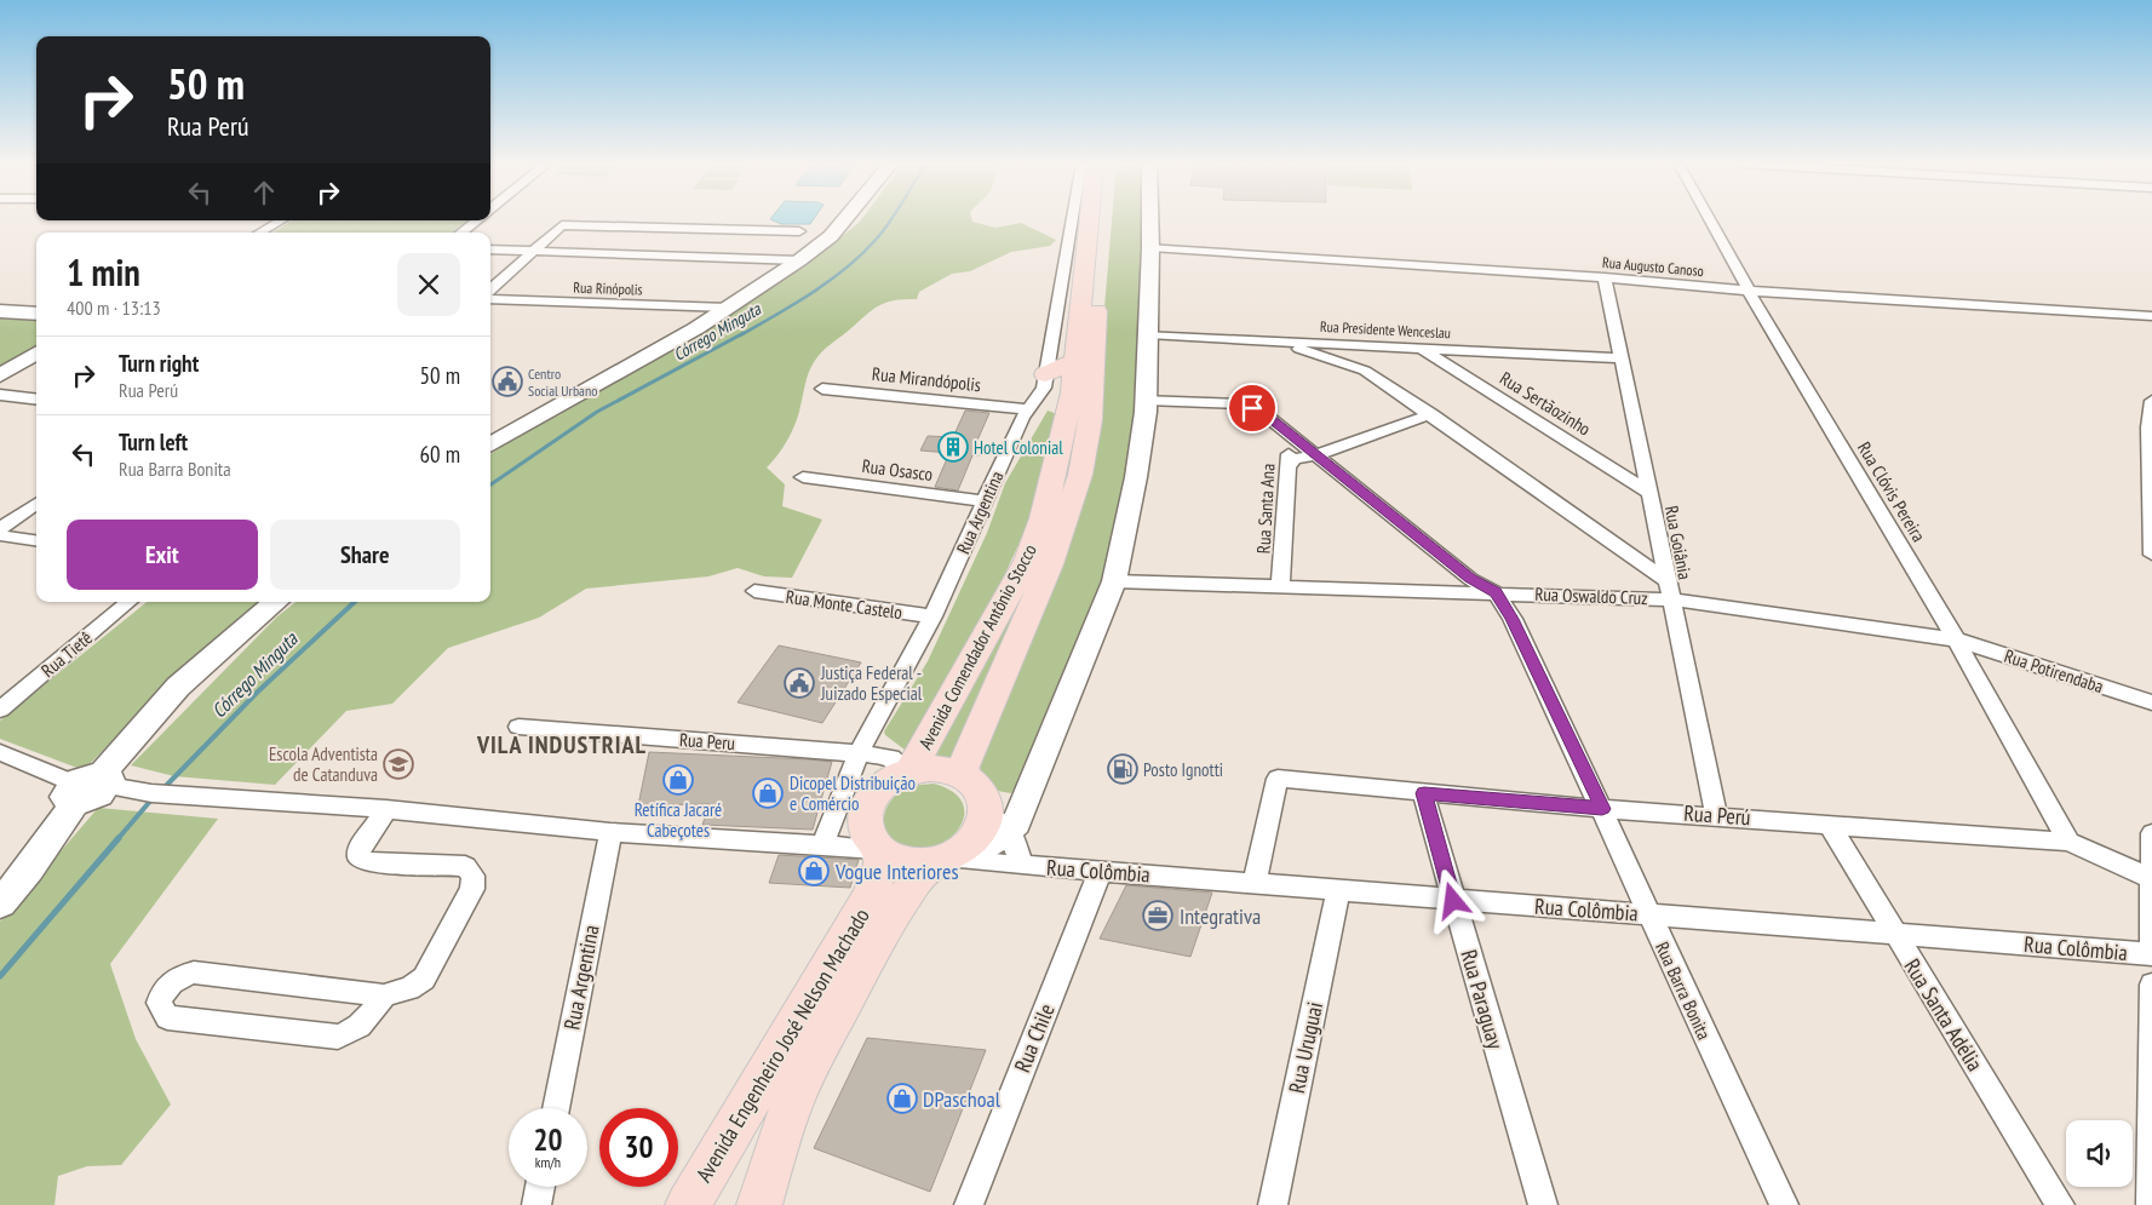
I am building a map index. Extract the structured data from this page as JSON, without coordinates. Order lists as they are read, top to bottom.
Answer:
{
  "streets": {
    "main road": ["Avenida Comendador Antônio Stocco", "Avenida Engenheiro José Nelson Machado"],
    "street": [
      "Rua Augusto Canoso",
      "Rua Rinópolis",
      "Rua Presidente Wenceslau",
      "Rua Mirandópolis",
      "Rua Sertãozinho",
      "Rua Osasco",
      "Rua Clóvis Pereira",
      "Rua Santa Ana",
      "Rua Argentina",
      "Rua Goiânia",
      "Rua Oswaldo Cruz",
      "Rua Monte Castelo",
      "Rua Tietê",
      "Rua Potirendaba",
      "Rua Peru",
      "Rua Perú",
      "Rua Colômbia",
      "Rua Barra Bonita",
      "Rua Paraguay",
      "Rua Santa Adélia",
      "Rua Chile",
      "Rua Uruguai"
    ]
  },
  "crossings": [
    ["Rua Augusto Canoso", "Rua Clóvis Pereira"],
    ["Rua Augusto Canoso", "Rua Goiânia"],
    ["Rua Presidente Wenceslau", "Rua Sertãozinho"],
    ["Rua Presidente Wenceslau", "Rua Goiânia"],
    ["Rua Mirandópolis", "Rua Argentina"],
    ["Rua Sertãozinho", "Rua Goiânia"],
    ["Rua Osasco", "Rua Argentina"],
    ["Rua Clóvis Pereira", "Rua Oswaldo Cruz"],
    ["Rua Clóvis Pereira", "Rua Potirendaba"],
    ["Rua Clóvis Pereira", "Rua Perú"],
    ["Rua Santa Ana", "Rua Oswaldo Cruz"],
    ["Rua Santa Ana", "Rua Barra Bonita"],
    ["Rua Argentina", "Rua Monte Castelo"],
    ["Rua Argentina", "Avenida Comendador Antônio Stocco"],
    ["Rua Argentina", "Rua Peru"],
    ["Rua Goiânia", "Rua Oswaldo Cruz"],
    ["Rua Goiânia", "Rua Perú"],
    ["Rua Oswaldo Cruz", "Rua Potirendaba"],
    ["Rua Oswaldo Cruz", "Rua Barra Bonita"],
    ["Avenida Comendador Antônio Stocco", "Rua Peru"],
    ["Avenida Comendador Antônio Stocco", "Rua Colômbia"],
    ["Avenida Comendador Antônio Stocco", "Avenida Engenheiro José Nelson Machado"],
    ["Rua Peru", "Rua Colômbia"],
    ["Rua Peru", "Avenida Engenheiro José Nelson Machado"],
    ["Rua Perú", "Rua Colômbia"],
    ["Rua Perú", "Rua Barra Bonita"],
    ["Rua Perú", "Rua Paraguay"],
    ["Rua Perú", "Rua Santa Adélia"],
    ["Rua Colômbia", "Rua Barra Bonita"],
    ["Rua Colômbia", "Rua Paraguay"],
    ["Rua Colômbia", "Rua Santa Adélia"],
    ["Rua Colômbia", "Rua Chile"],
    ["Rua Colômbia", "Avenida Engenheiro José Nelson Machado"],
    ["Rua Colômbia", "Rua Uruguai"]
  ],
  "districts": ["VILA INDUSTRIAL"],
  "water": ["Córrego Minguta"],
  "places": {
    "public building": ["Centro Social Urbano", "Justiça Federal - Juizado Especial"],
    "building": ["Hotel Colonial"],
    "school or university": ["Escola Adventista de Catanduva"],
    "fuel station": ["Posto Ignotti"],
    "shop": [
      "Retífica Jacaré Cabeçotes",
      "Dicopel Distribuição e Comércio",
      "Vogue Interiores",
      "DPaschoal"
    ],
    "office": ["Integrativa"]
  },
  "page": {
    "turn": ["50 m", "Rua Perú"],
    "heading": ["1 min", "400 m · 13:13"],
    "list": [
      {
        "name": "Turn right",
        "note": "Rua Perú",
        "value": "50 m"
      },
      {
        "name": "Turn left",
        "note": "Rua Barra Bonita",
        "value": "60 m"
      }
    ],
    "buttons": ["Exit", "Share"],
    "speed": "20 km/h",
    "limit": "30"
  }
}
